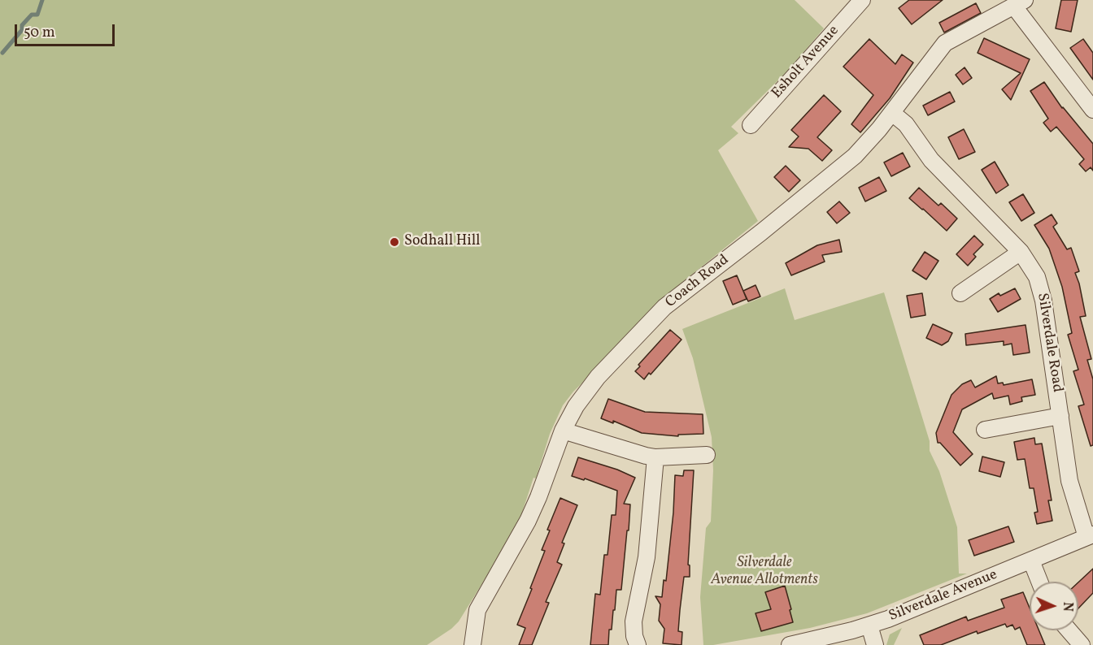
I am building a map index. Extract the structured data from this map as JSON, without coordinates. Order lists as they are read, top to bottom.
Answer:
{
  "streets": {
    "street": [
      "Esholt Avenue",
      "Coach Road",
      "Silverdale Road",
      "Silverdale Avenue"
    ]
  },
  "crossings": [
    ["Coach Road", "Silverdale Road"],
    ["Silverdale Road", "Silverdale Avenue"]
  ],
  "parks": ["Silverdale Avenue Allotments"],
  "places": ["Sodhall Hill"],
  "scale_bar": "50 m",
  "north": "right"
}
